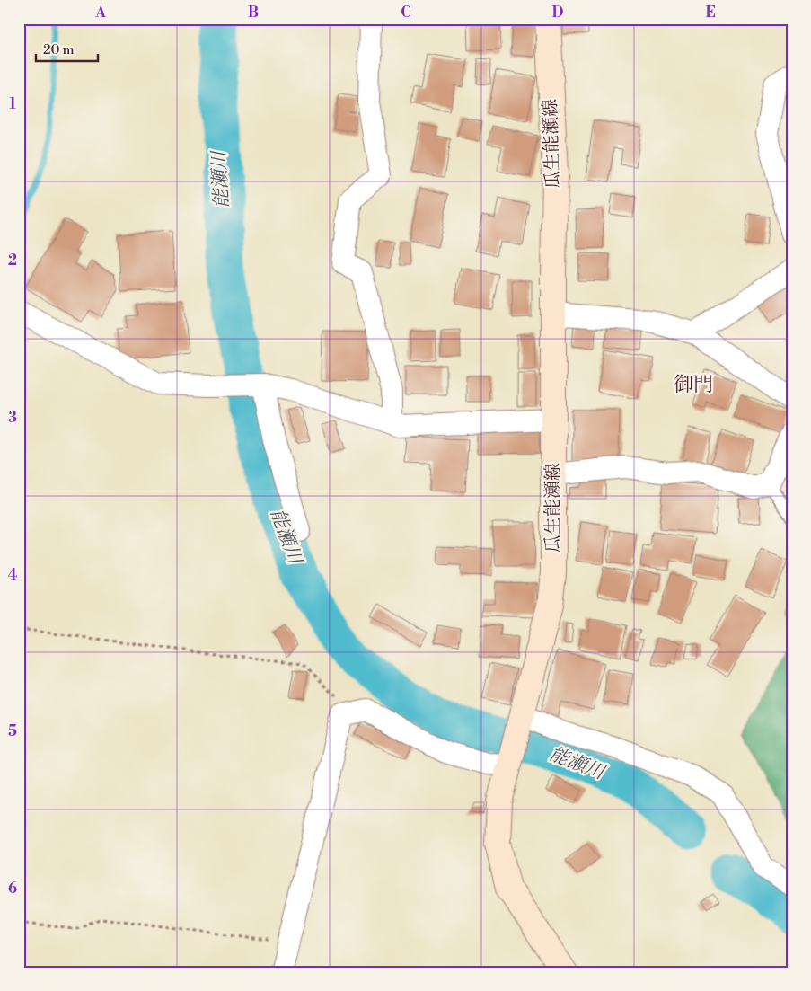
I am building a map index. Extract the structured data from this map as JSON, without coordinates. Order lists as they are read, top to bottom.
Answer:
{
  "streets": {
    "main road": ["瓜生能瀬線"]
  },
  "districts": ["御門"],
  "water": ["能瀬川"],
  "scale_bar": "20 m",
  "grid": {
    "columns": [
      "A",
      "B",
      "C",
      "D",
      "E"
    ],
    "rows": [
      "1",
      "2",
      "3",
      "4",
      "5",
      "6"
    ]
  }
}
